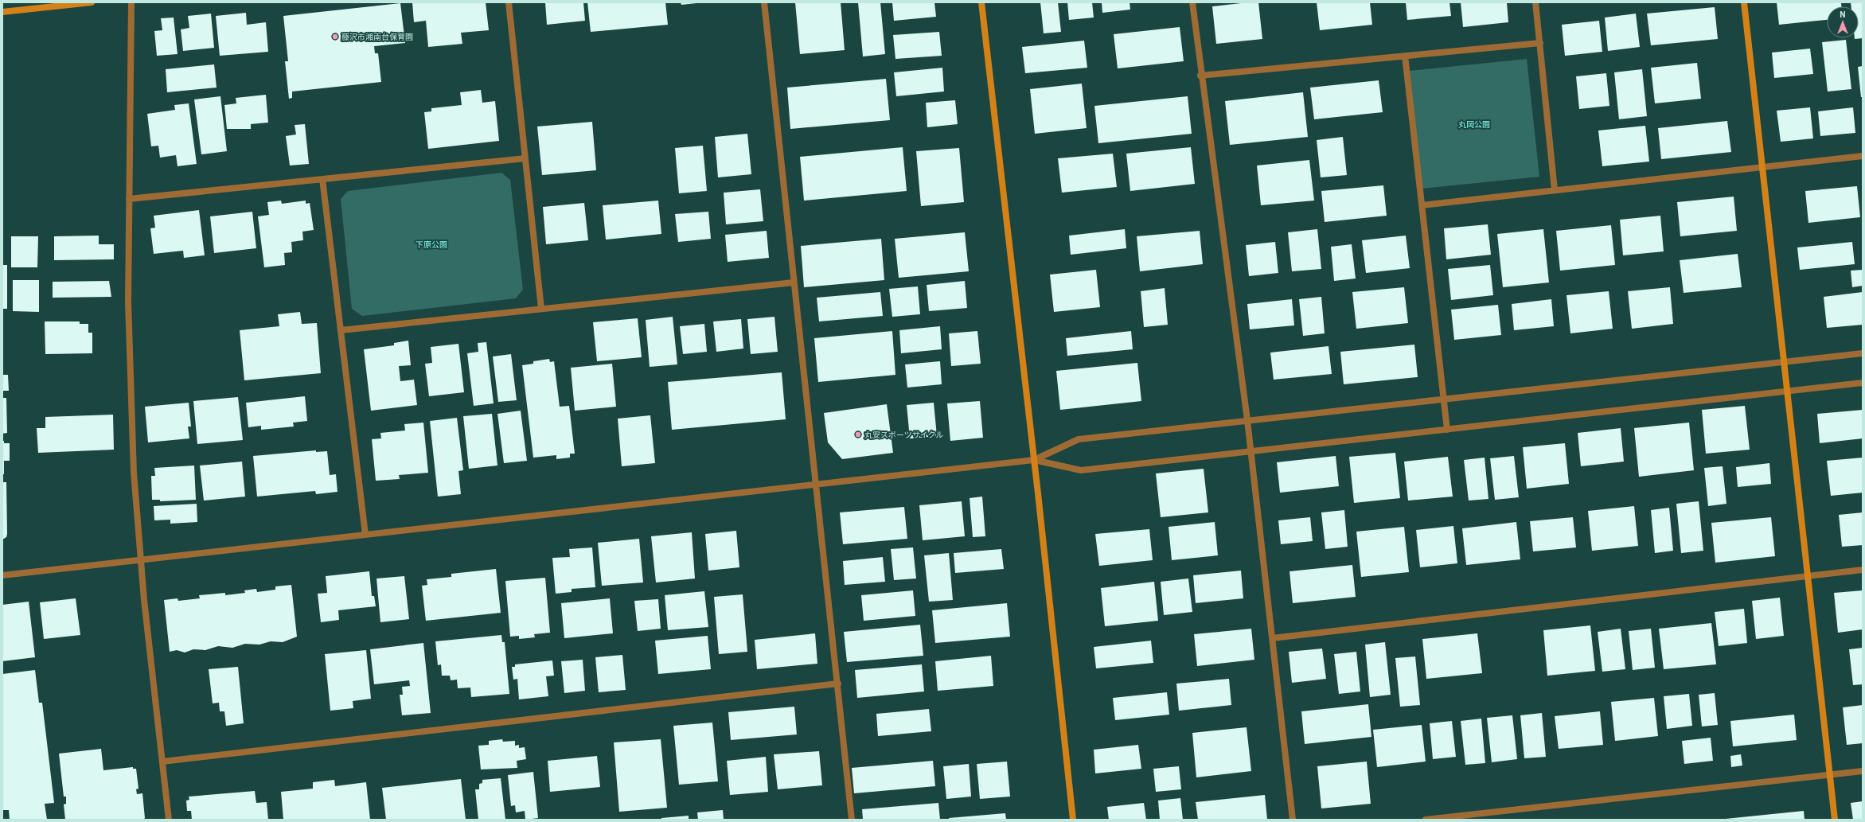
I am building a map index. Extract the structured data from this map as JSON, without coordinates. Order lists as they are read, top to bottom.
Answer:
{
  "parks": ["丸岡公園", "下原公園"],
  "places": ["藤沢市湘南台保育園", "丸安スポーツサイクル"],
  "north": "top"
}
